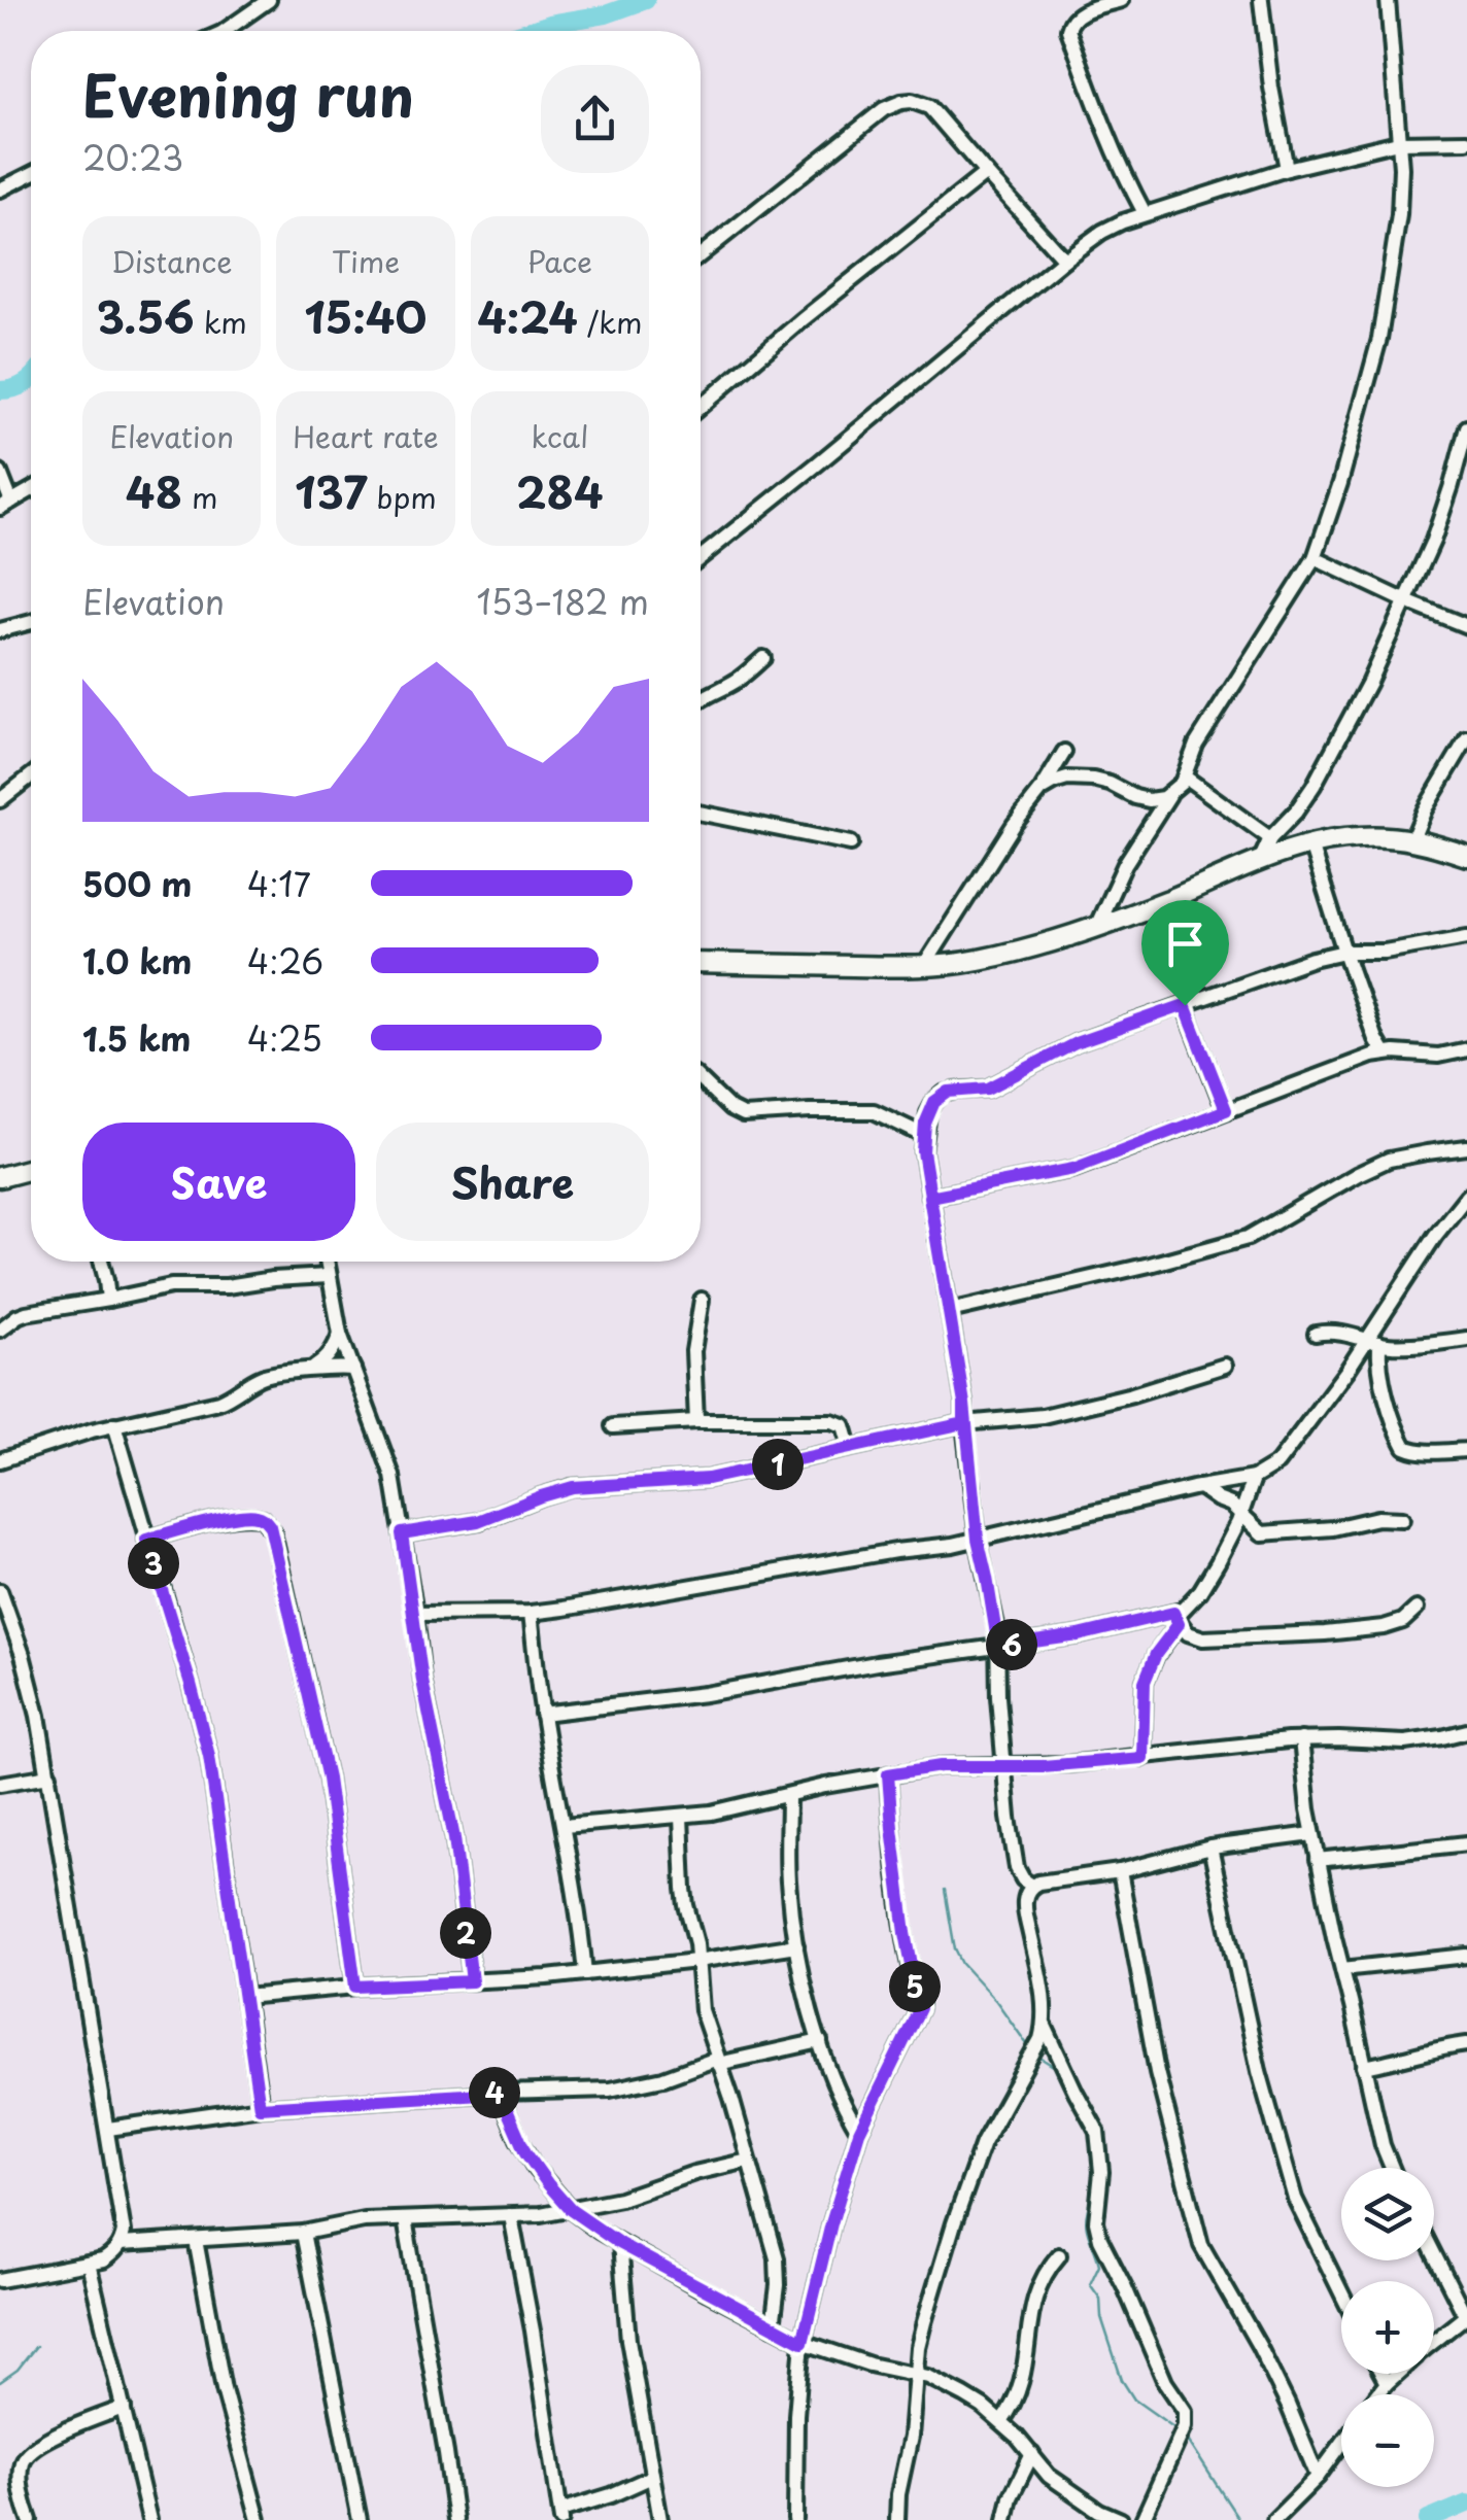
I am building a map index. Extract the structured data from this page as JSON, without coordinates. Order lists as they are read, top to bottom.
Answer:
{
  "page": {
    "heading": ["Evening run", "20:23"],
    "stats": [
      ["Distance", "3.56 km"],
      ["Time", "15:40"],
      ["Pace", "4:24 /km"],
      ["Elevation", "48 m"],
      ["Heart rate", "137 bpm"],
      ["kcal", "284"]
    ],
    "chart": ["Elevation", "153–182 m"],
    "list": [
      {
        "name": "500 m",
        "note": "4:17"
      },
      {
        "name": "1.0 km",
        "note": "4:26"
      },
      {
        "name": "1.5 km",
        "note": "4:25"
      }
    ],
    "buttons": ["Save", "Share"],
    "pins": [
      "1",
      "3",
      "6",
      "2",
      "5",
      "4"
    ],
    "map_buttons": ["+", "−"]
  }
}
